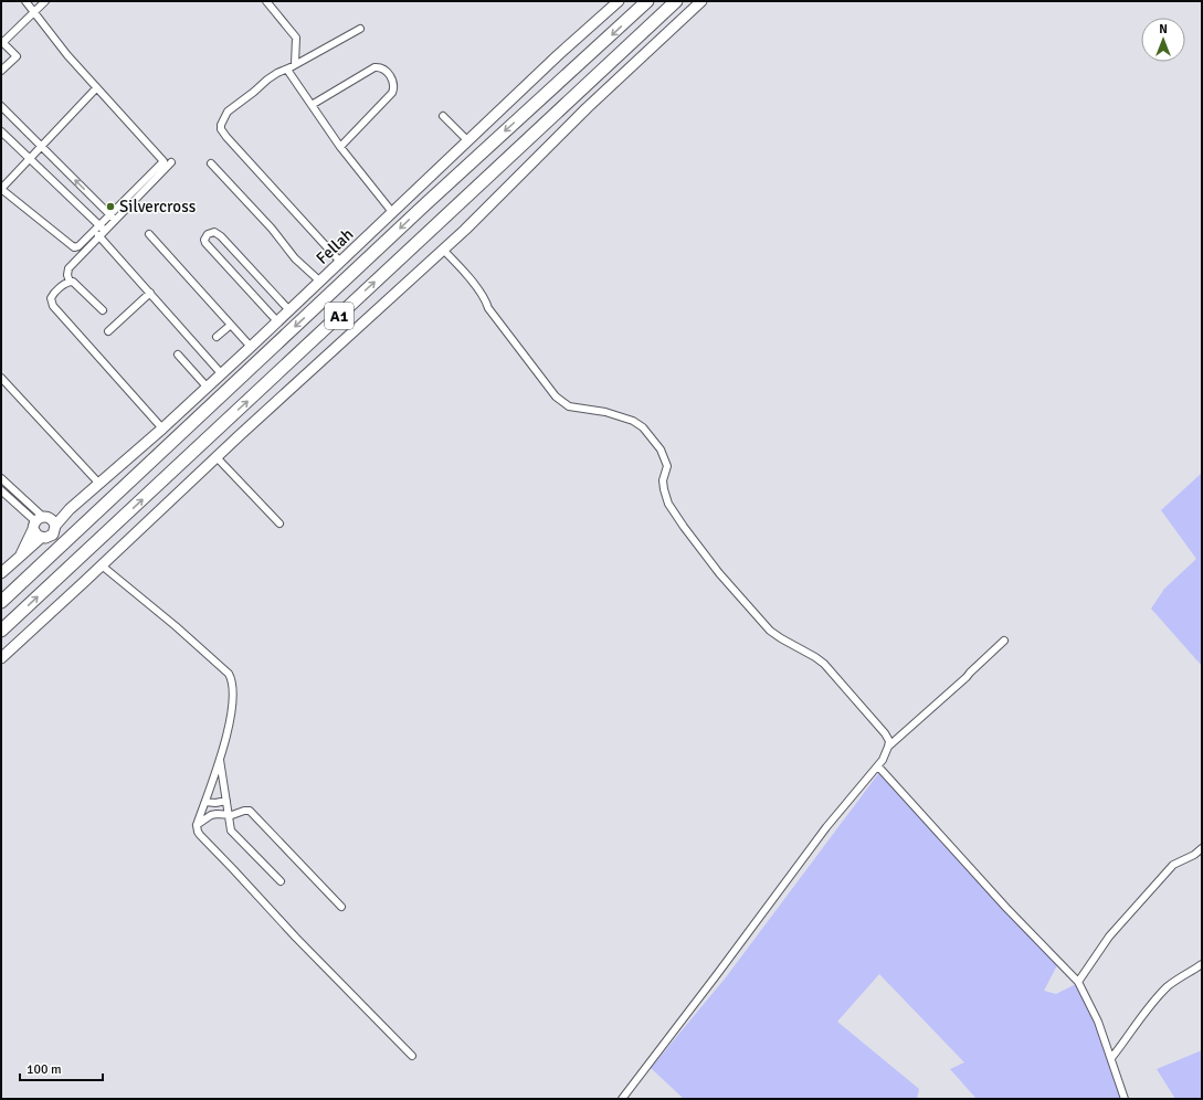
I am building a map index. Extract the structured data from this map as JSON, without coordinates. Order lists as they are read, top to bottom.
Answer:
{
  "streets": {
    "highway": ["A1"],
    "street": ["Fellah"]
  },
  "places": ["Silvercross"],
  "scale_bar": "100 m",
  "north": "top"
}
